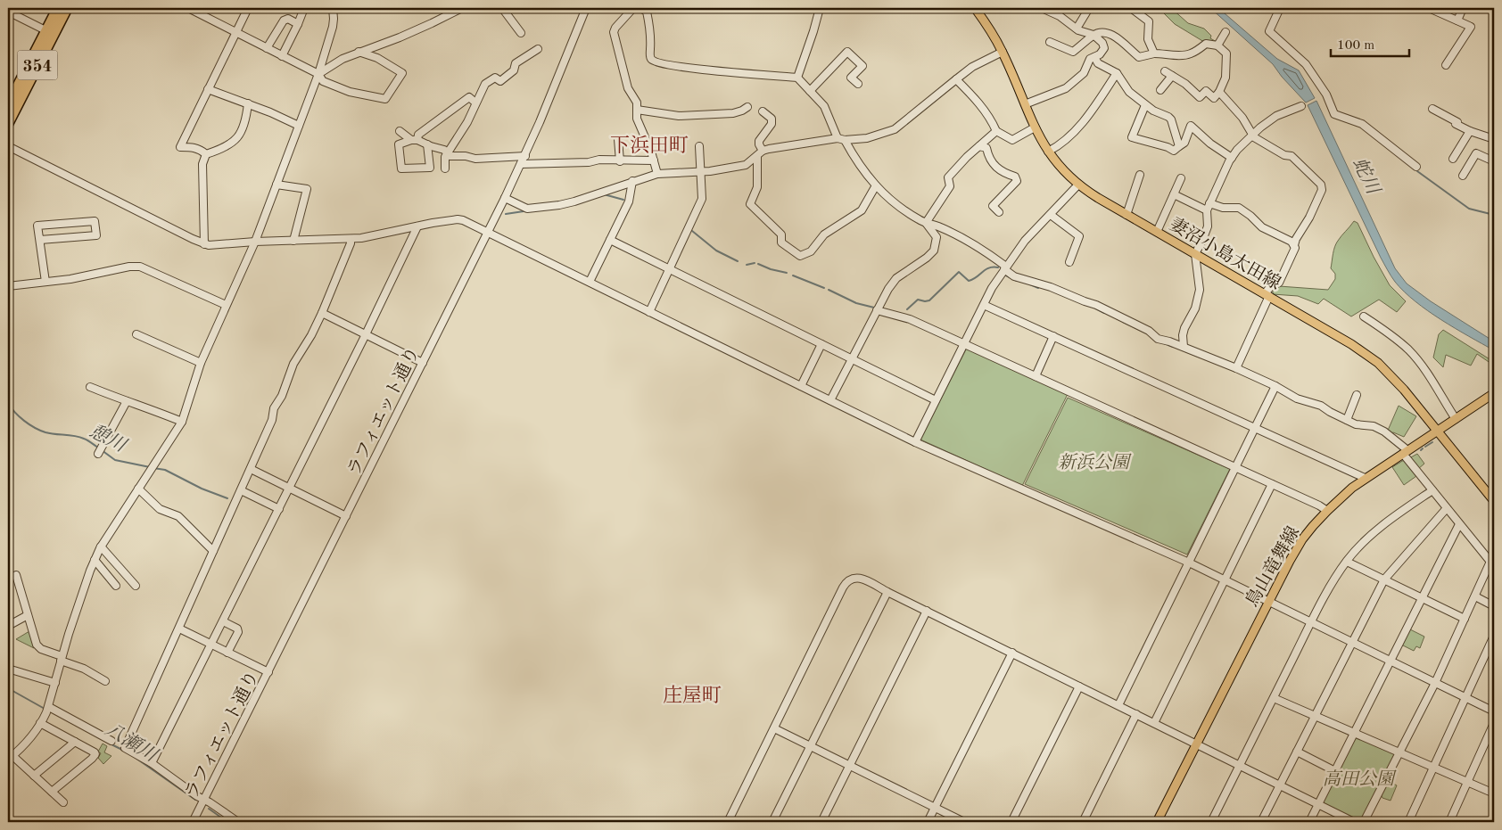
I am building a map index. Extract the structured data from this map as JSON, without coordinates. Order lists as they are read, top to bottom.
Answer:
{
  "streets": {
    "highway": ["354"],
    "main road": ["妻沼小島太田線", "鳥山竜舞線"],
    "street": ["ラフィエット通り"]
  },
  "crossings": [
    ["妻沼小島太田線", "鳥山竜舞線"]
  ],
  "districts": ["下浜田町", "庄屋町"],
  "water": ["蛇川", "憩川", "八瀬川"],
  "parks": ["新浜公園", "高田公園"],
  "scale_bar": "100 m"
}
